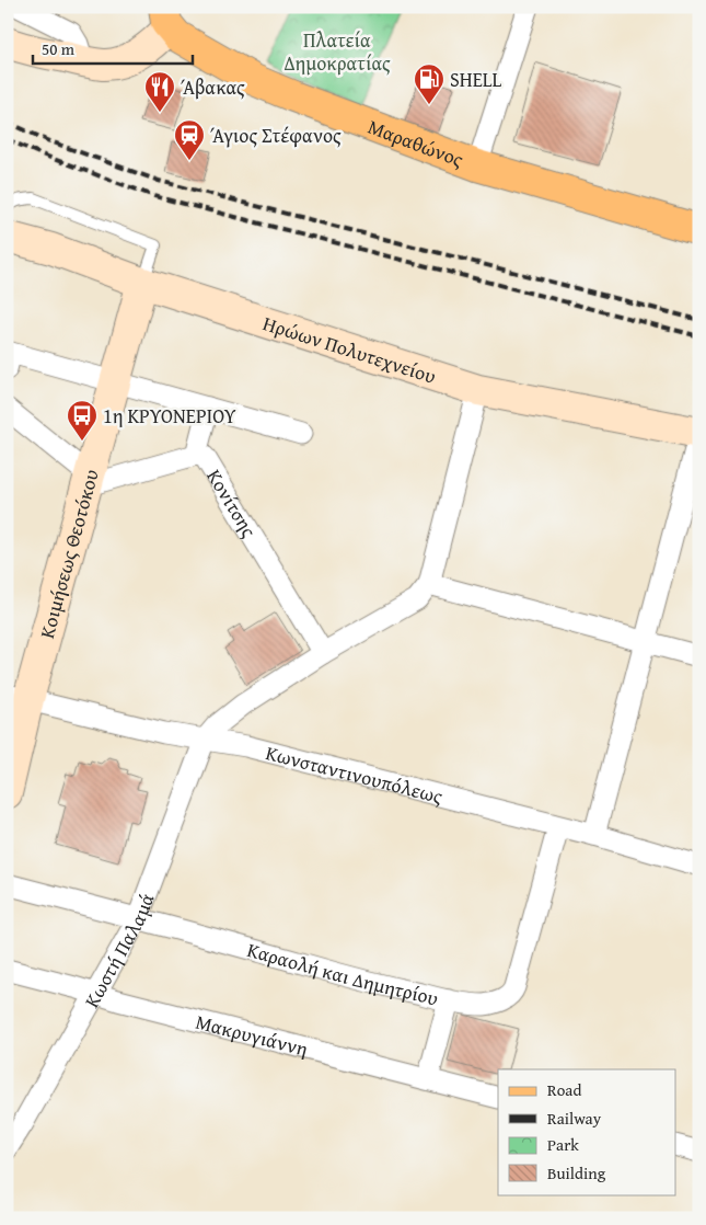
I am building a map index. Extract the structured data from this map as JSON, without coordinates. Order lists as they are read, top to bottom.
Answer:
{
  "streets": {
    "main road": ["Μαραθώνος"],
    "street": [
      "Ηρώων Πολυτεχνείου",
      "Κονίτσης",
      "Κοιμήσεως Θεοτόκου",
      "Κωνσταντινουπόλεως",
      "Κωστή Παλαμά",
      "Καραολή και Δημητρίου",
      "Μακρυγιάννη"
    ]
  },
  "crossings": [
    ["Ηρώων Πολυτεχνείου", "Κοιμήσεως Θεοτόκου"],
    ["Κονίτσης", "Κοιμήσεως Θεοτόκου"],
    ["Κοιμήσεως Θεοτόκου", "Κωνσταντινουπόλεως"],
    ["Κωνσταντινουπόλεως", "Κωστή Παλαμά"],
    ["Κωνσταντινουπόλεως", "Καραολή και Δημητρίου"],
    ["Κωστή Παλαμά", "Καραολή και Δημητρίου"],
    ["Κωστή Παλαμά", "Μακρυγιάννη"]
  ],
  "parks": ["Πλατεία Δημοκρατίας"],
  "places": {
    "fuel station": ["SHELL"],
    "restaurant": ["Άβακας"],
    "station": ["Άγιος Στέφανος"],
    "bus stop": ["1η ΚΡΥΟΝΕΡΙΟΥ"]
  },
  "legend": [
    "Road",
    "Railway",
    "Park",
    "Building"
  ],
  "scale_bar": "50 m"
}
